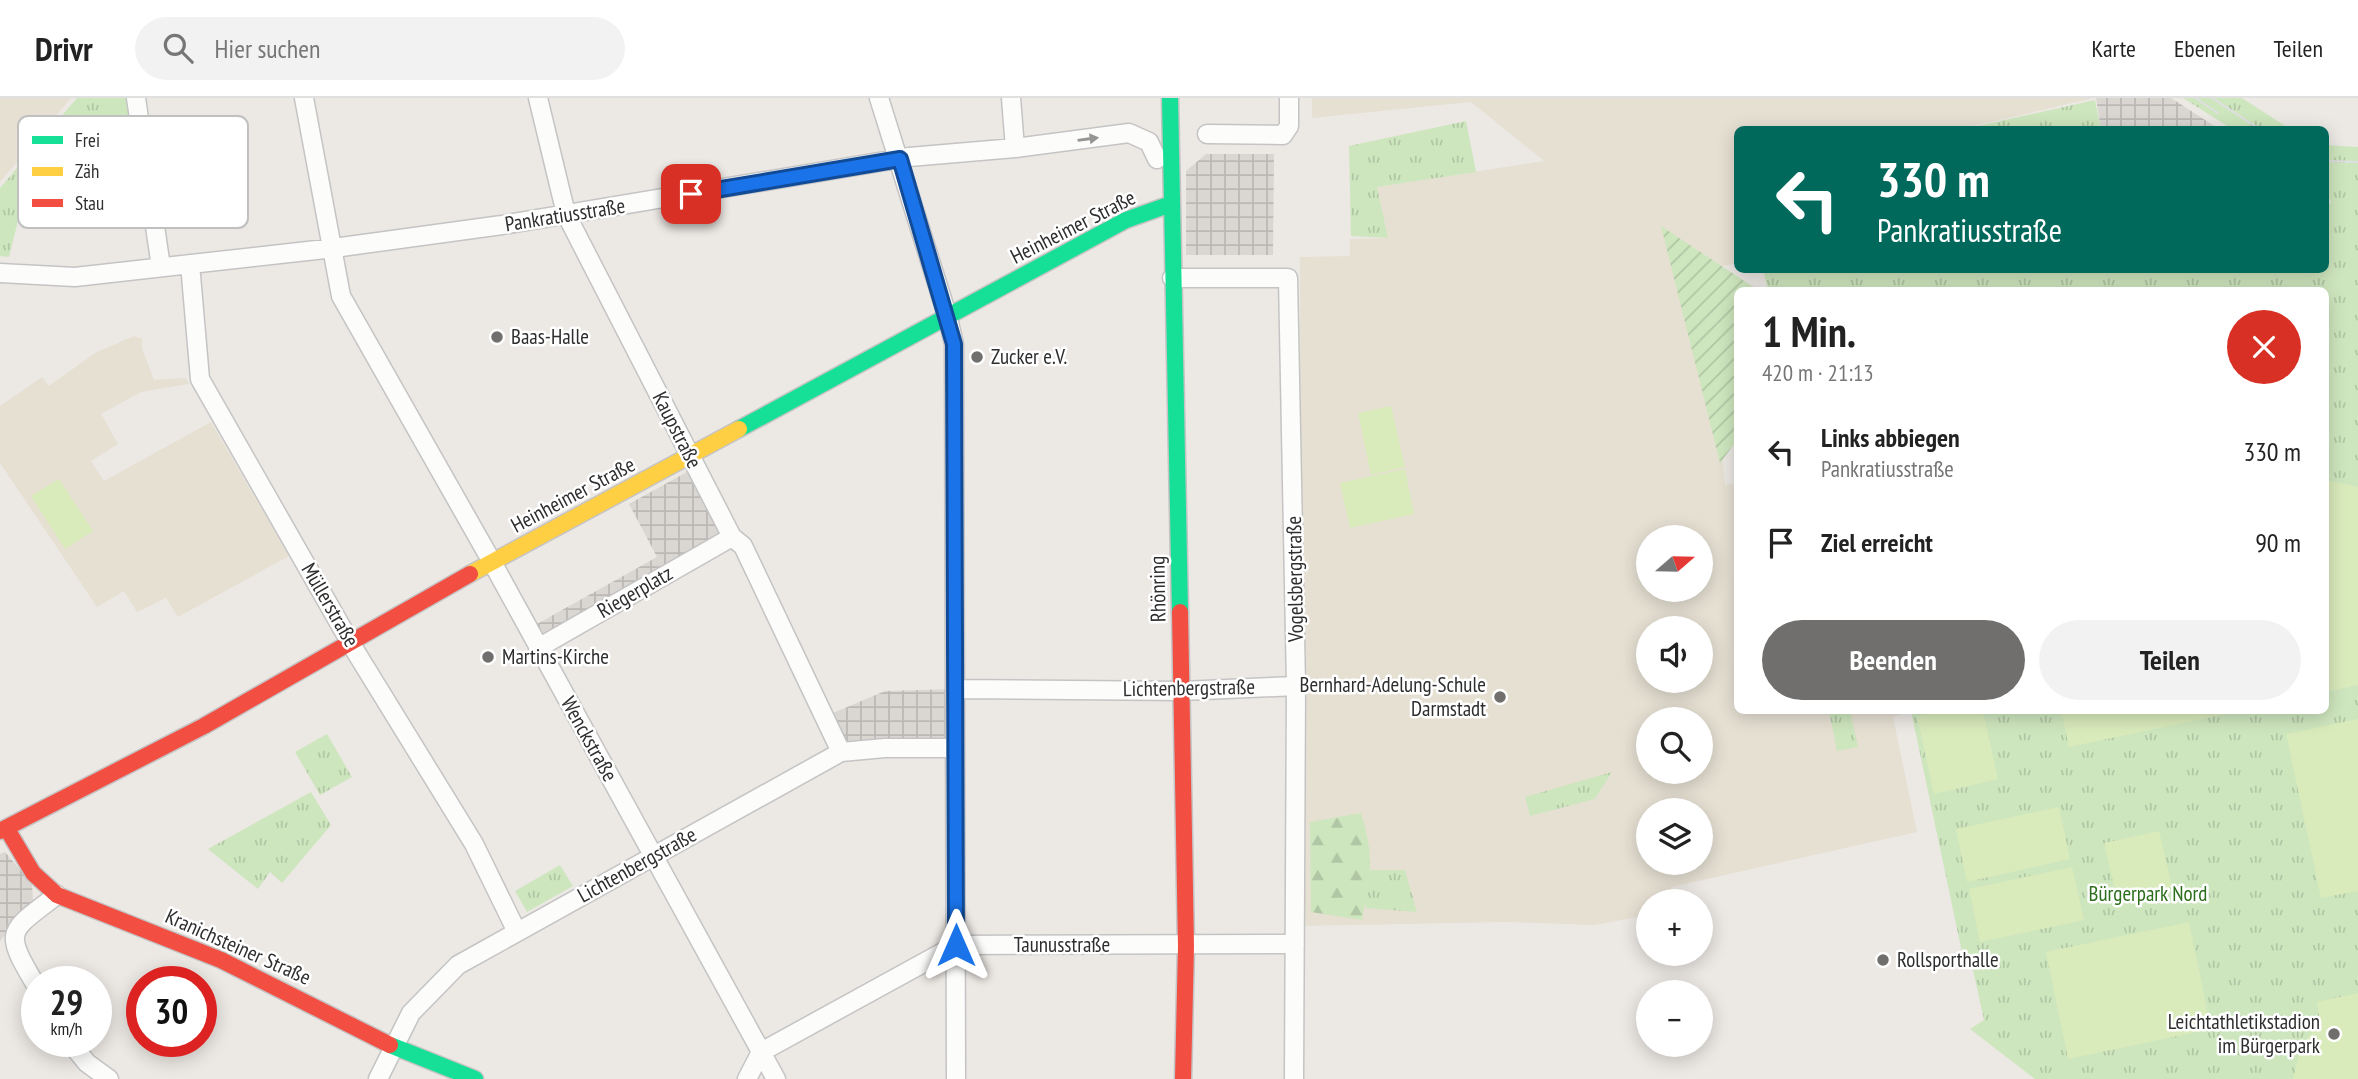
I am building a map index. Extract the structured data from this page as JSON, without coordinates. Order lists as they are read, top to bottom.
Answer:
{
  "streets": {
    "main road": ["Heinheimer Straße", "Rhönring", "Kranichsteiner Straße"],
    "street": [
      "Pankratiusstraße",
      "Kaupstraße",
      "Vogelsbergstraße",
      "Riegerplatz",
      "Müllerstraße",
      "Lichtenbergstraße",
      "Wenckstraße",
      "Taunusstraße"
    ]
  },
  "crossings": [
    ["Pankratiusstraße", "Kaupstraße"],
    ["Pankratiusstraße", "Müllerstraße"],
    ["Pankratiusstraße", "Wenckstraße"],
    ["Heinheimer Straße", "Kaupstraße"],
    ["Heinheimer Straße", "Rhönring"],
    ["Heinheimer Straße", "Müllerstraße"],
    ["Heinheimer Straße", "Wenckstraße"],
    ["Heinheimer Straße", "Kranichsteiner Straße"],
    ["Kaupstraße", "Riegerplatz"],
    ["Kaupstraße", "Lichtenbergstraße"],
    ["Vogelsbergstraße", "Rhönring"],
    ["Vogelsbergstraße", "Lichtenbergstraße"],
    ["Vogelsbergstraße", "Taunusstraße"],
    ["Rhönring", "Lichtenbergstraße"],
    ["Rhönring", "Taunusstraße"],
    ["Riegerplatz", "Wenckstraße"],
    ["Müllerstraße", "Lichtenbergstraße"],
    ["Lichtenbergstraße", "Wenckstraße"],
    ["Lichtenbergstraße", "Kranichsteiner Straße"],
    ["Wenckstraße", "Taunusstraße"]
  ],
  "parks": ["Bürgerpark Nord"],
  "places": [
    "Baas-Halle",
    "Zucker e.V.",
    "Martins-Kirche",
    "Bernhard-Adelung-Schule Darmstadt",
    "Rollsporthalle",
    "Leichtathletikstadion im Bürgerpark"
  ],
  "legend": ["Frei", "Zäh", "Stau"],
  "north": "right",
  "page": {
    "header": "Drivr",
    "search": "Hier suchen",
    "nav": ["Karte", "Ebenen", "Teilen"],
    "turn": ["330 m", "Pankratiusstraße"],
    "heading": ["1 Min.", "420 m · 21:13"],
    "list": [
      {
        "name": "Links abbiegen",
        "note": "Pankratiusstraße",
        "value": "330 m"
      },
      {
        "name": "Ziel erreicht",
        "value": "90 m"
      }
    ],
    "map_buttons": ["+", "−"],
    "buttons": ["Beenden", "Teilen"],
    "speed": "29 km/h",
    "limit": "30"
  }
}
